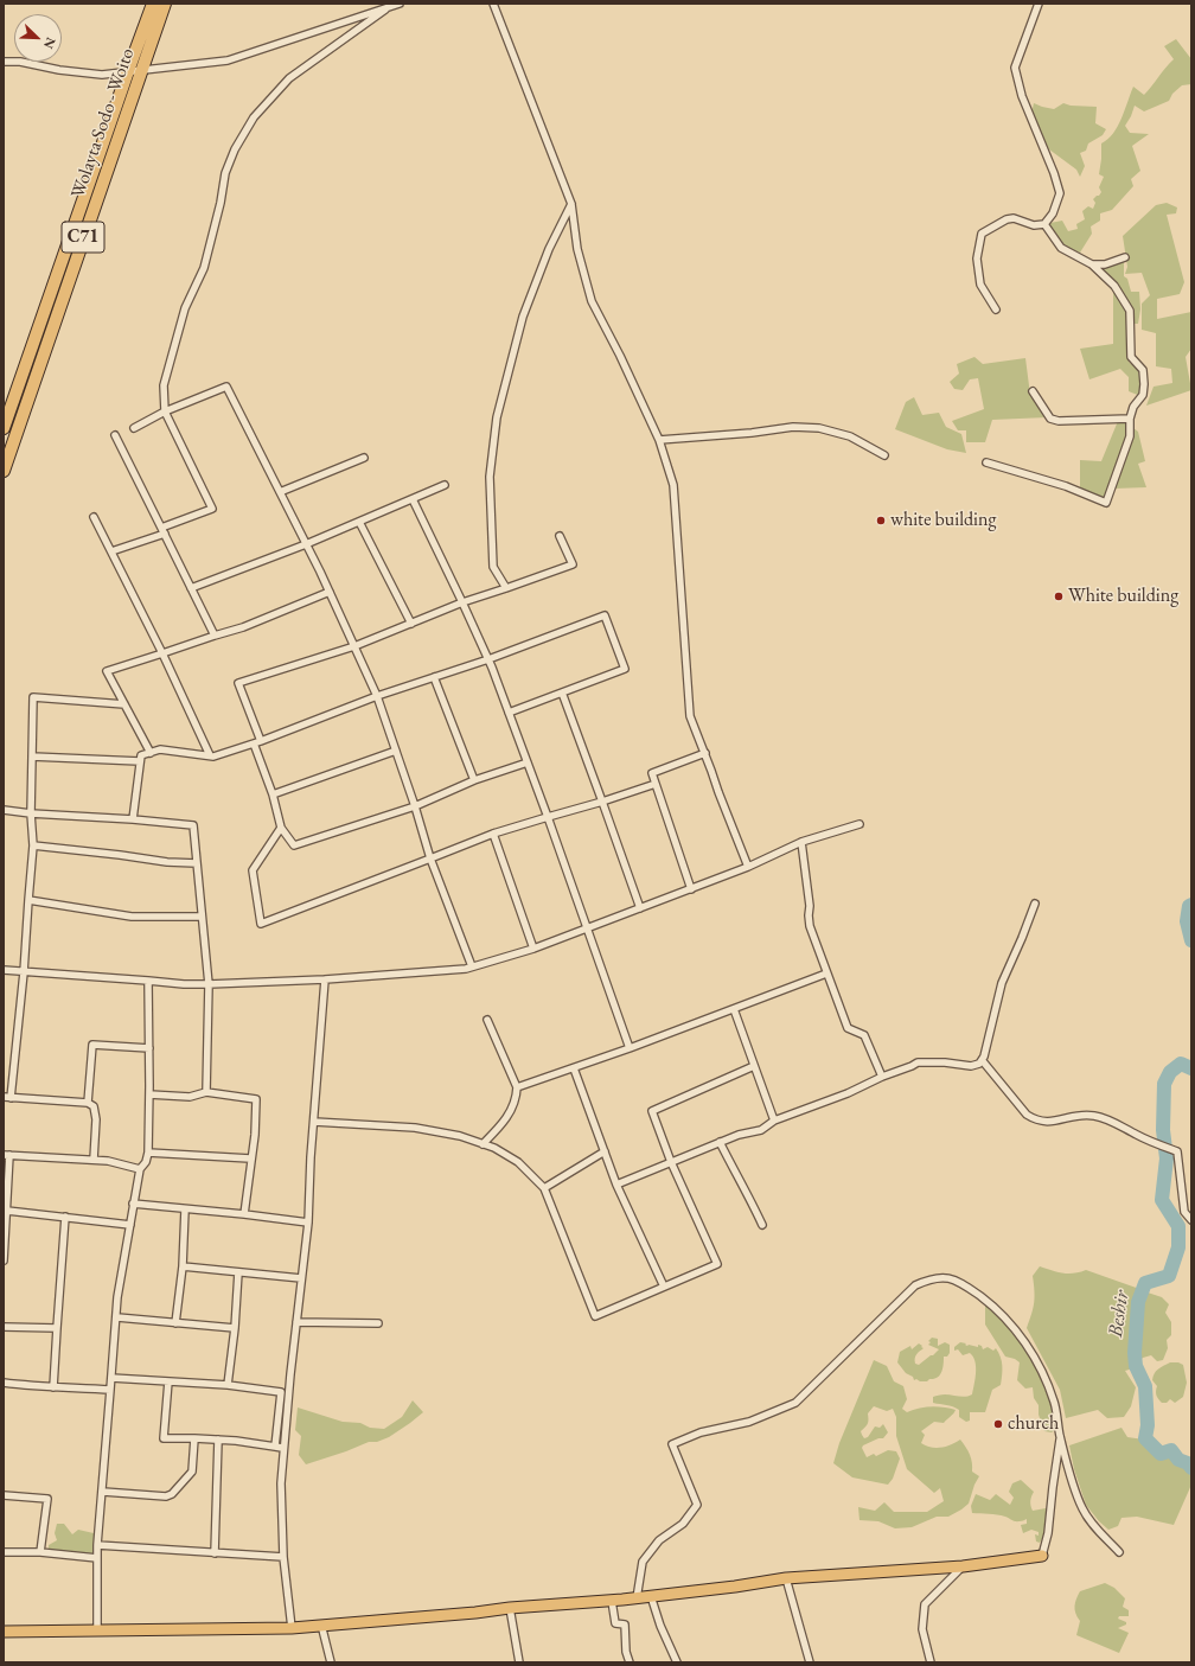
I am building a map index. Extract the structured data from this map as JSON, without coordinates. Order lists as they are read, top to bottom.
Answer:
{
  "streets": {
    "highway": ["Wolayta Sodo - Woito", "C71"]
  },
  "water": ["Beshir"],
  "places": ["white building", "White building", "church"],
  "north": "bottom right"
}
